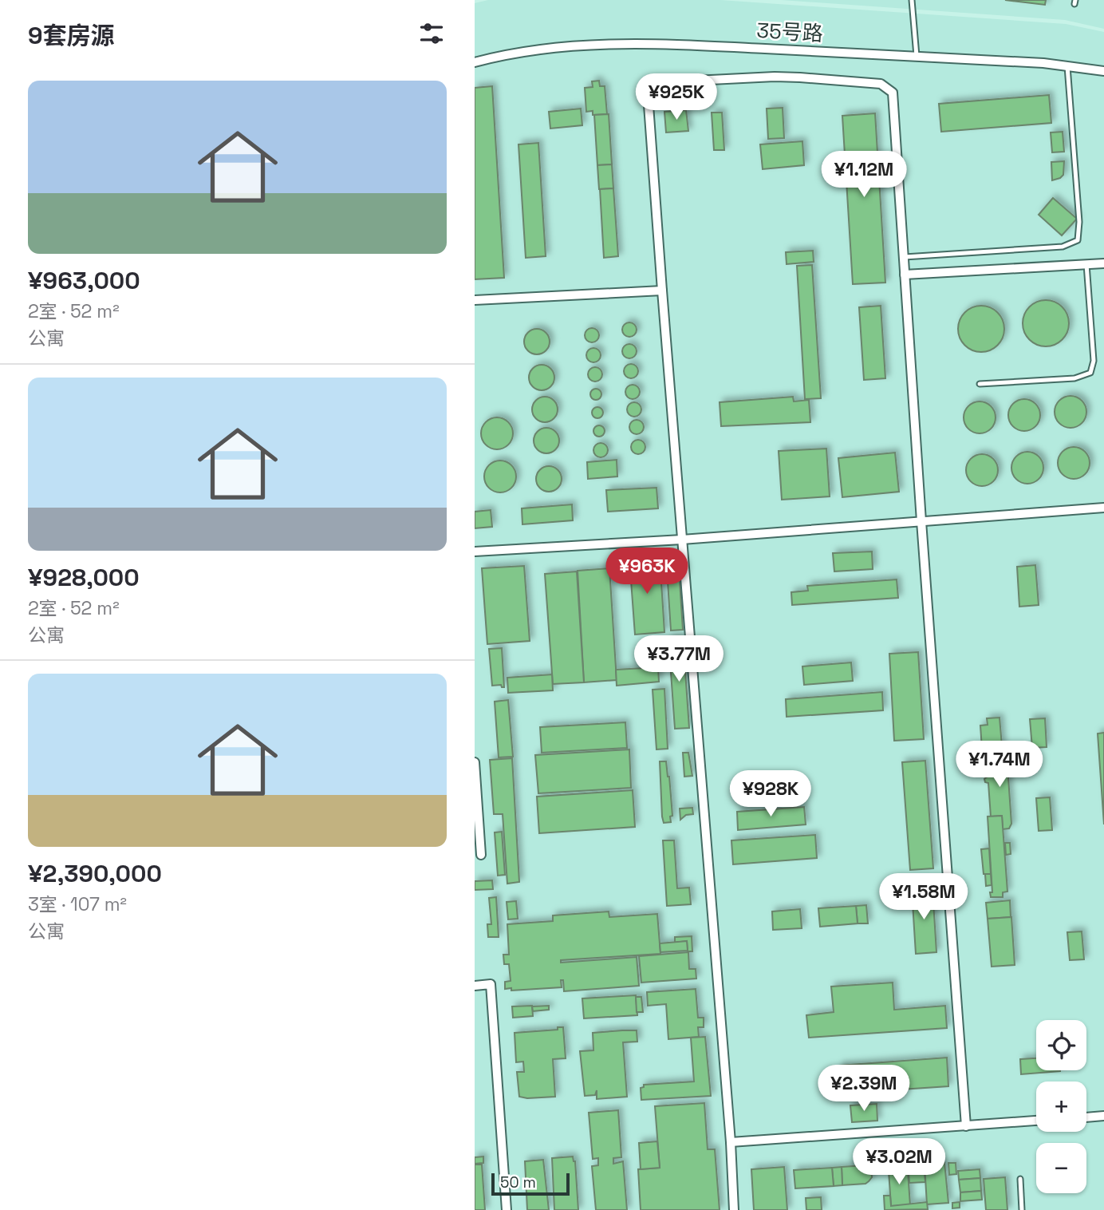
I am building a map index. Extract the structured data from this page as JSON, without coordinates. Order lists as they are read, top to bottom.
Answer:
{
  "streets": {
    "street": ["35号路"]
  },
  "scale_bar": "50 m",
  "page": {
    "heading": "9套房源",
    "list": [
      {
        "name": "¥963,000",
        "note": "2室 · 52 m² · 公寓"
      },
      {
        "name": "¥928,000",
        "note": "2室 · 52 m² · 公寓"
      },
      {
        "name": "¥2,390,000",
        "note": "3室 · 107 m² · 公寓"
      }
    ],
    "price": [
      "¥925K",
      "¥1.12M",
      "¥963K",
      "¥3.77M",
      "¥1.74M",
      "¥928K",
      "¥1.58M",
      "¥2.39M",
      "¥3.02M"
    ],
    "map_buttons": ["+", "−"],
    "scale": "50 m"
  }
}
